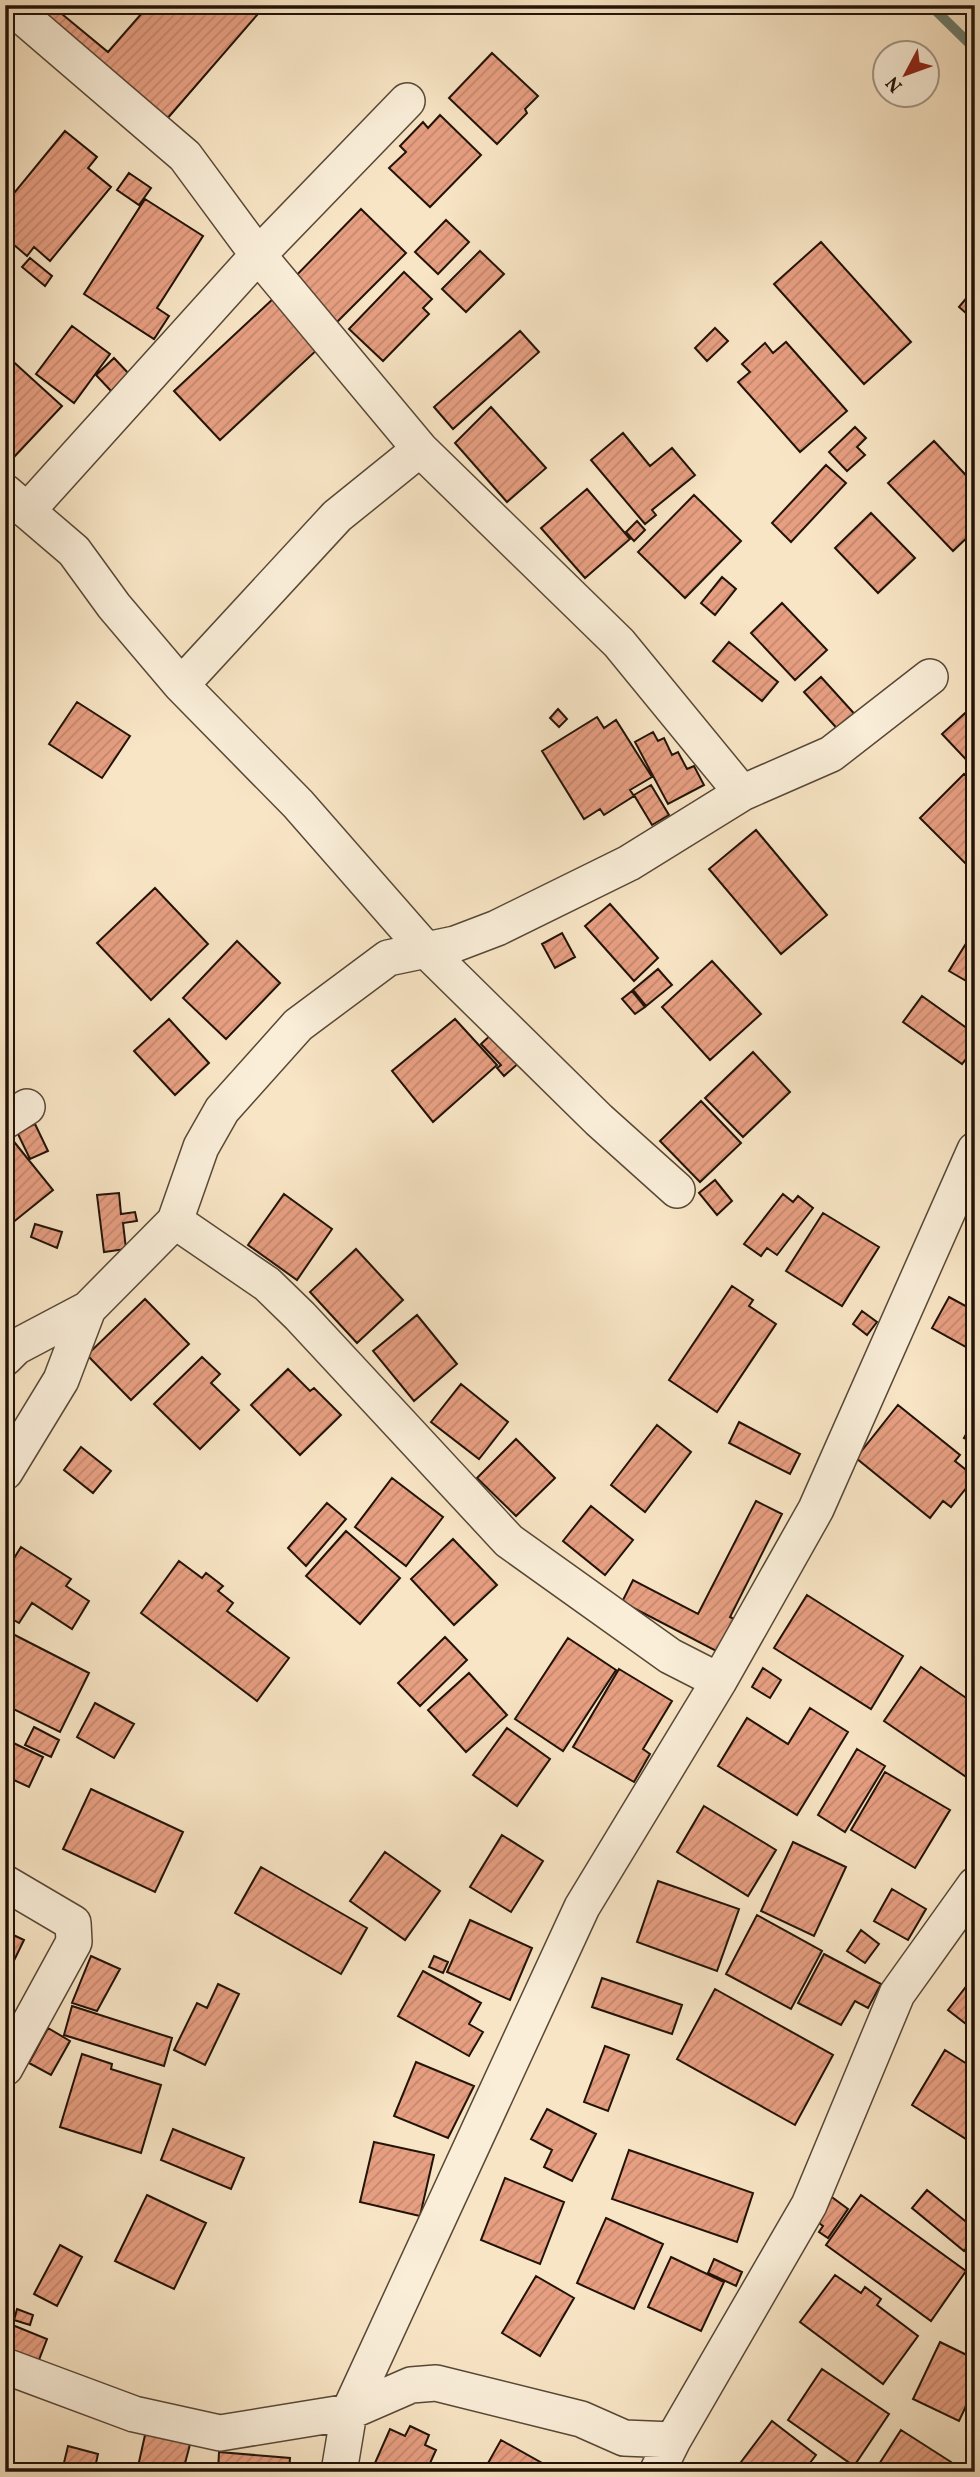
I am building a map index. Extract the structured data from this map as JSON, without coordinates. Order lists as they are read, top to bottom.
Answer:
{
  "north": "bottom left"
}
